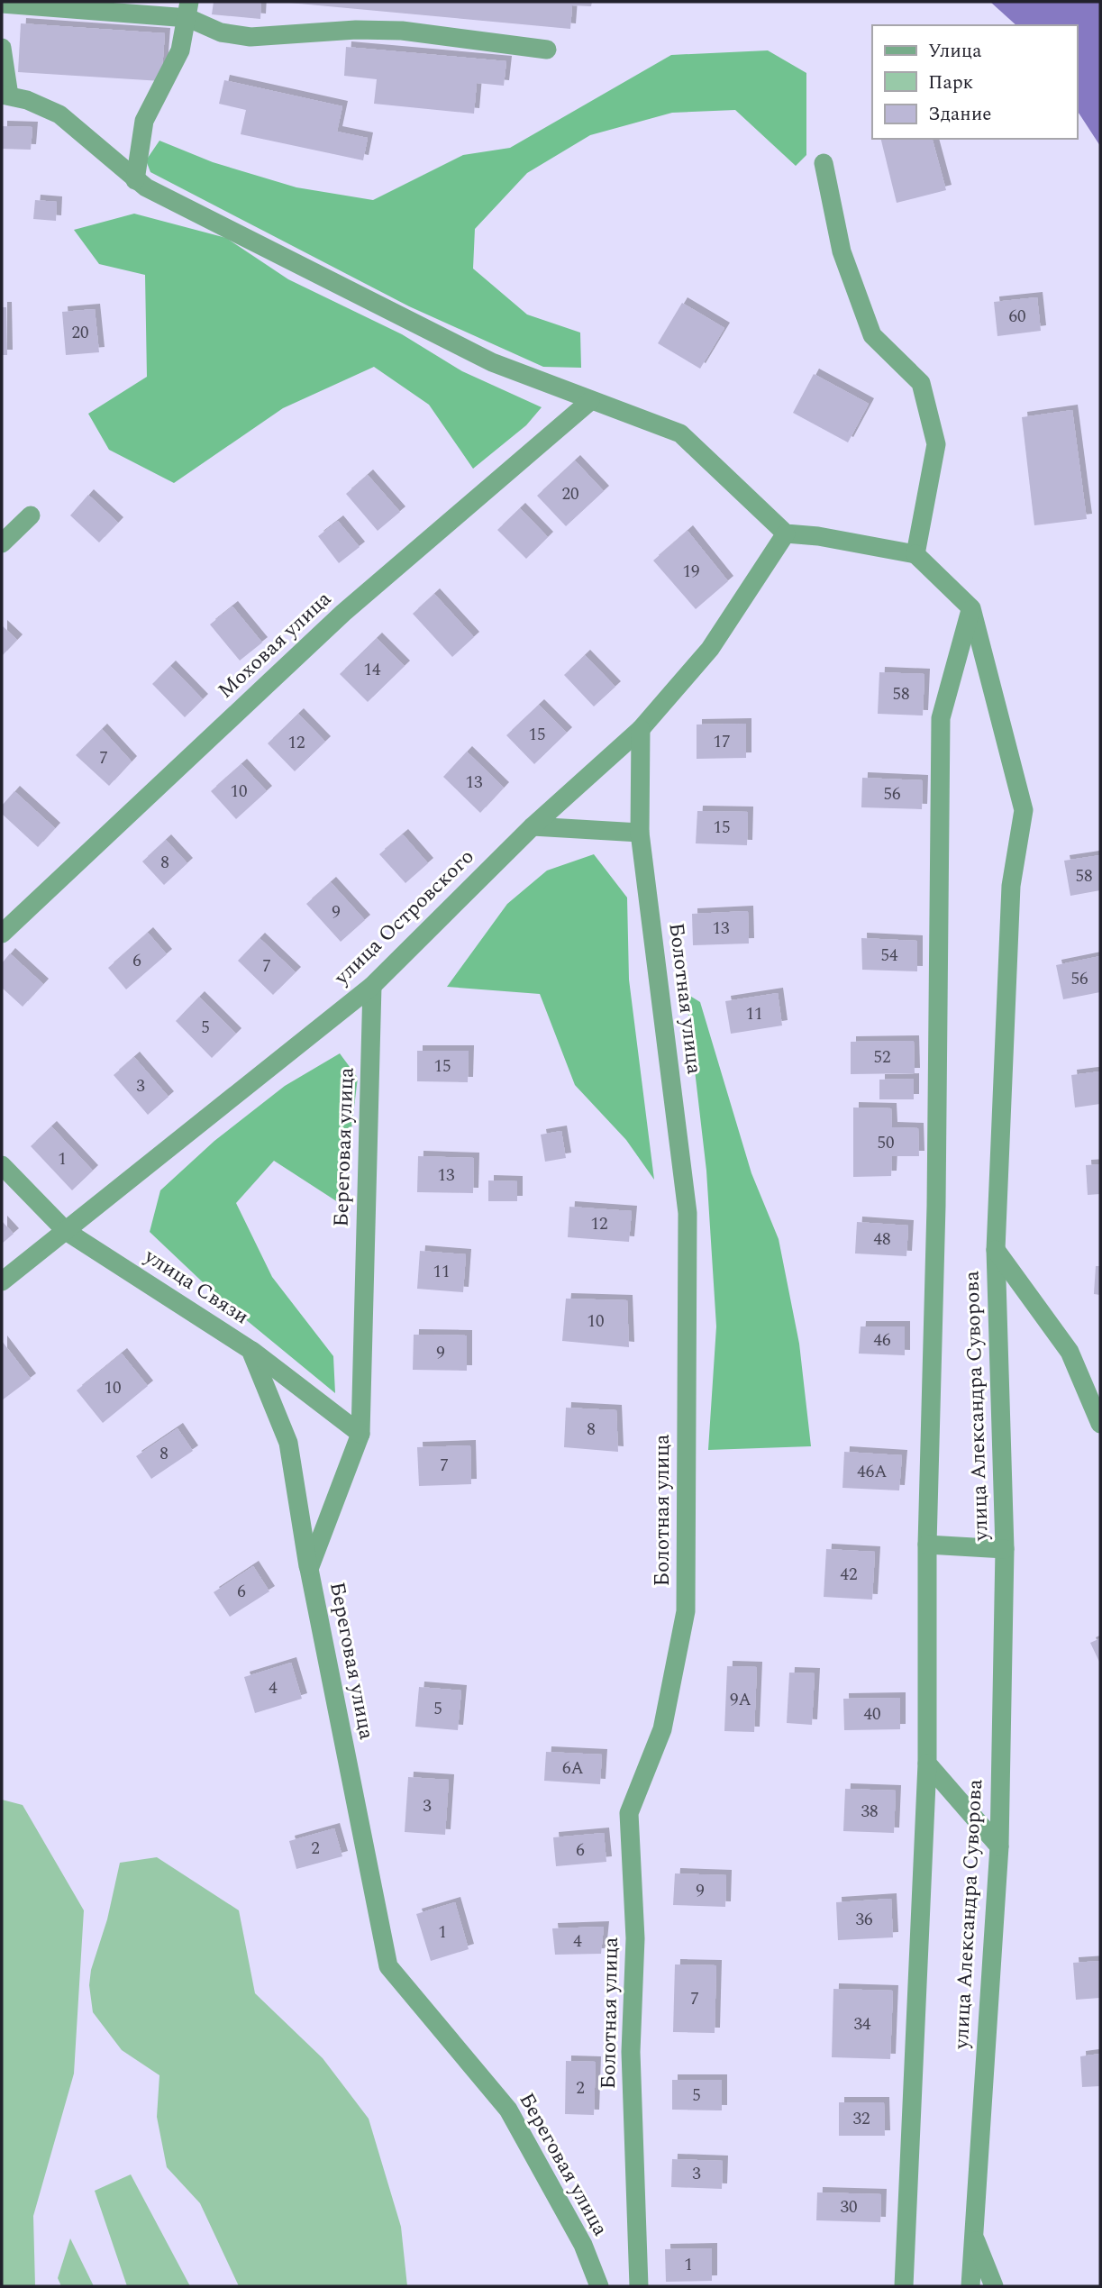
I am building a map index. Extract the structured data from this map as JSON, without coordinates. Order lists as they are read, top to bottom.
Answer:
{
  "streets": {
    "street": [
      "Моховая улица",
      "улица Островского",
      "Болотная улица",
      "Береговая улица",
      "улица Связи",
      "улица Александра Суворова"
    ]
  },
  "crossings": [
    ["улица Островского", "Болотная улица"],
    ["улица Островского", "Береговая улица"],
    ["улица Островского", "улица Связи"],
    ["Береговая улица", "улица Связи"]
  ],
  "house_numbers": [
    "60",
    "20",
    "20",
    "19",
    "14",
    "58",
    "15",
    "17",
    "12",
    "7",
    "13",
    "10",
    "56",
    "15",
    "8",
    "58",
    "9",
    "13",
    "54",
    "6",
    "7",
    "56",
    "11",
    "5",
    "52",
    "15",
    "3",
    "50",
    "1",
    "13",
    "12",
    "48",
    "11",
    "10",
    "46",
    "9",
    "10",
    "8",
    "8",
    "7",
    "46А",
    "42",
    "6",
    "4",
    "9А",
    "5",
    "40",
    "6А",
    "3",
    "38",
    "2",
    "6",
    "9",
    "36",
    "1",
    "4",
    "7",
    "34",
    "2",
    "5",
    "32",
    "3",
    "30",
    "1"
  ],
  "legend": ["Улица", "Парк", "Здание"]
}
